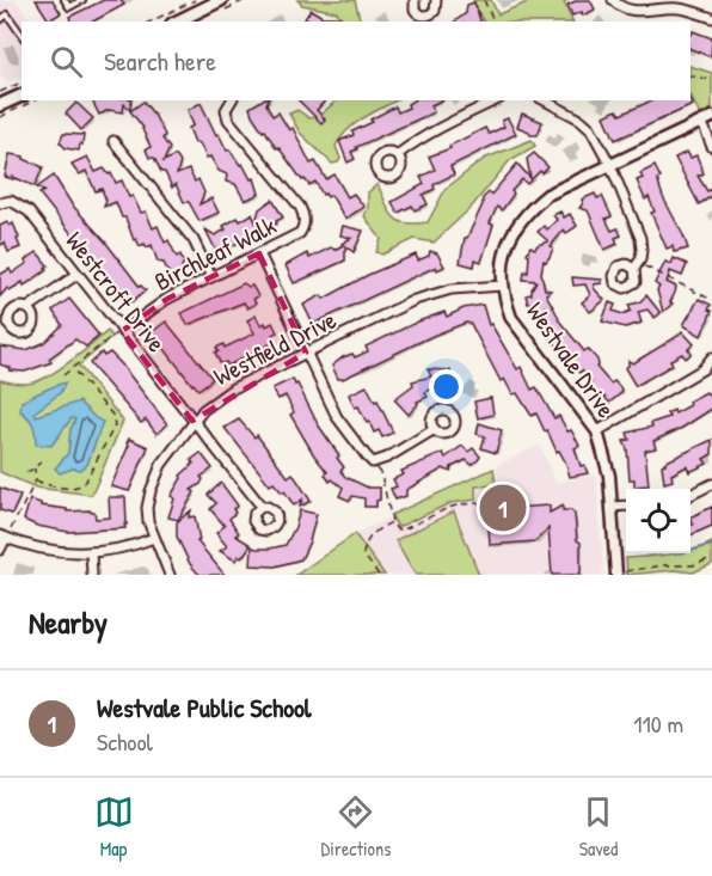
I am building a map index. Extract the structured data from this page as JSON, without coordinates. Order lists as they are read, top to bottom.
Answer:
{
  "streets": {
    "street": [
      "Birchleaf Walk",
      "Westcroft Drive",
      "Westfield Drive",
      "Westvale Drive"
    ]
  },
  "crossings": [
    ["Birchleaf Walk", "Westcroft Drive"],
    ["Westcroft Drive", "Westfield Drive"],
    ["Westfield Drive", "Westvale Drive"]
  ],
  "page": {
    "search": "Search here",
    "pins": "1",
    "heading": "Nearby",
    "list": [
      {
        "mark": "1",
        "name": "Westvale Public School",
        "note": "School",
        "value": "110 m"
      }
    ],
    "nav": ["Map", "Directions", "Saved"]
  }
}
